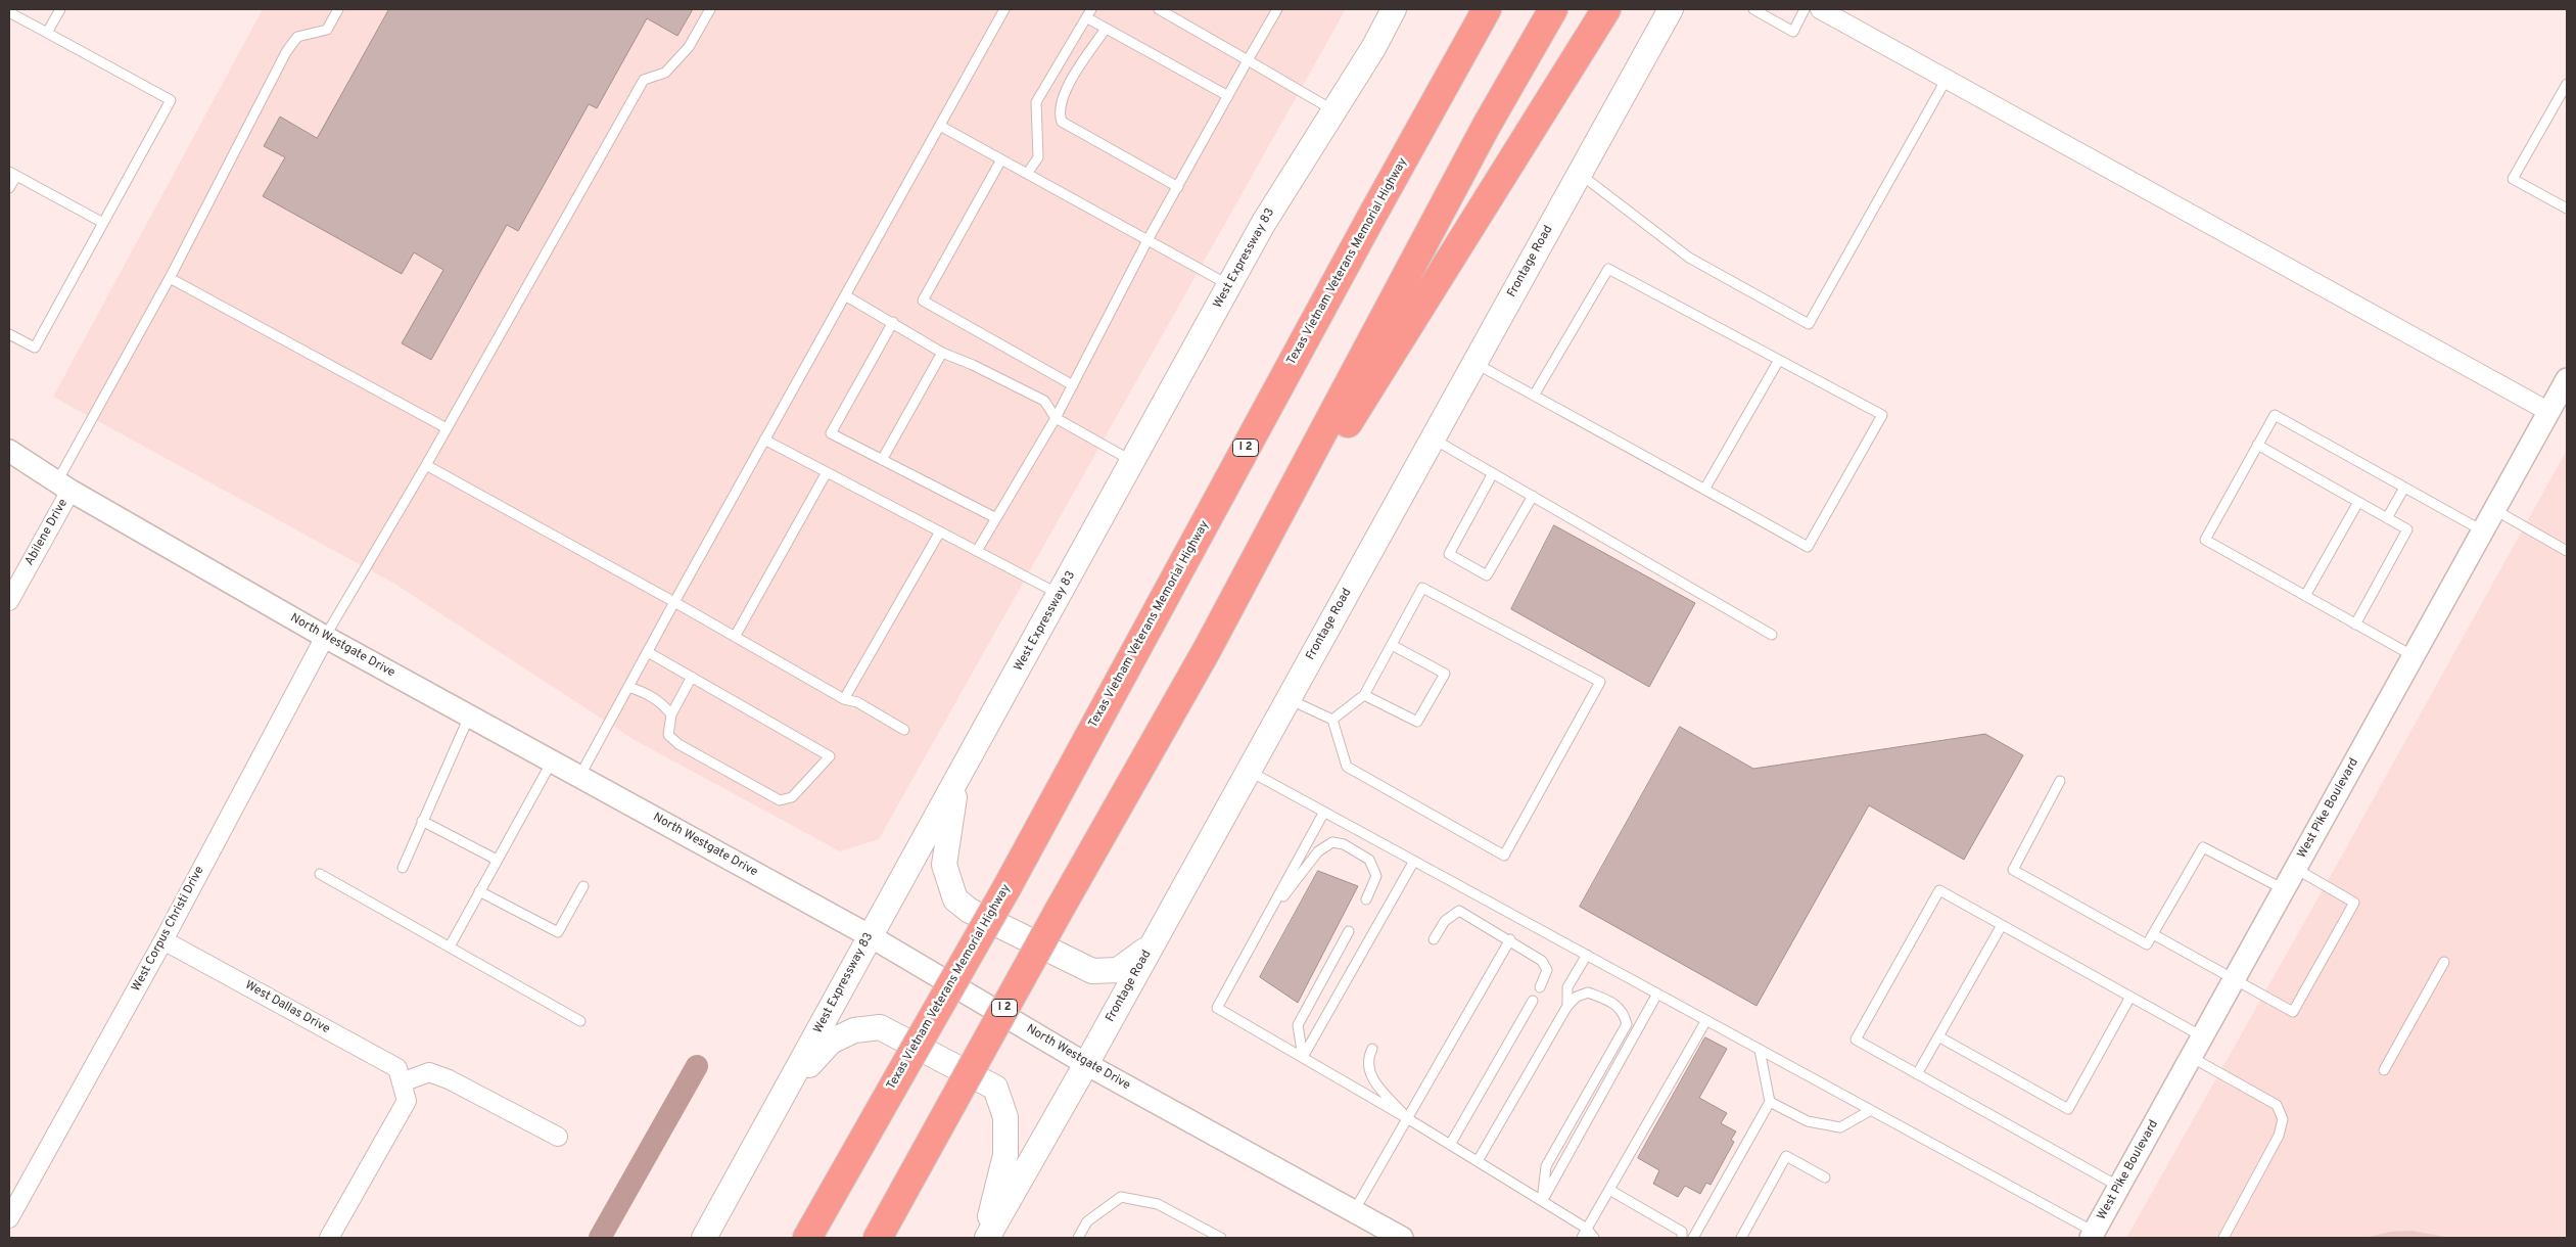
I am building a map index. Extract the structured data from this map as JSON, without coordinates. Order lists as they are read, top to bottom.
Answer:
{
  "streets": {
    "highway": ["Texas Vietnam Veterans Memorial Highway", "I 2"],
    "main road": ["West Expressway 83", "Frontage Road"],
    "street": [
      "Abilene Drive",
      "North Westgate Drive",
      "West Pike Boulevard",
      "West Corpus Christi Drive",
      "West Dallas Drive"
    ]
  },
  "crossings": [
    ["West Expressway 83", "North Westgate Drive"],
    ["Frontage Road", "North Westgate Drive"],
    ["Abilene Drive", "North Westgate Drive"],
    ["North Westgate Drive", "West Corpus Christi Drive"],
    ["West Corpus Christi Drive", "West Dallas Drive"]
  ]
}
